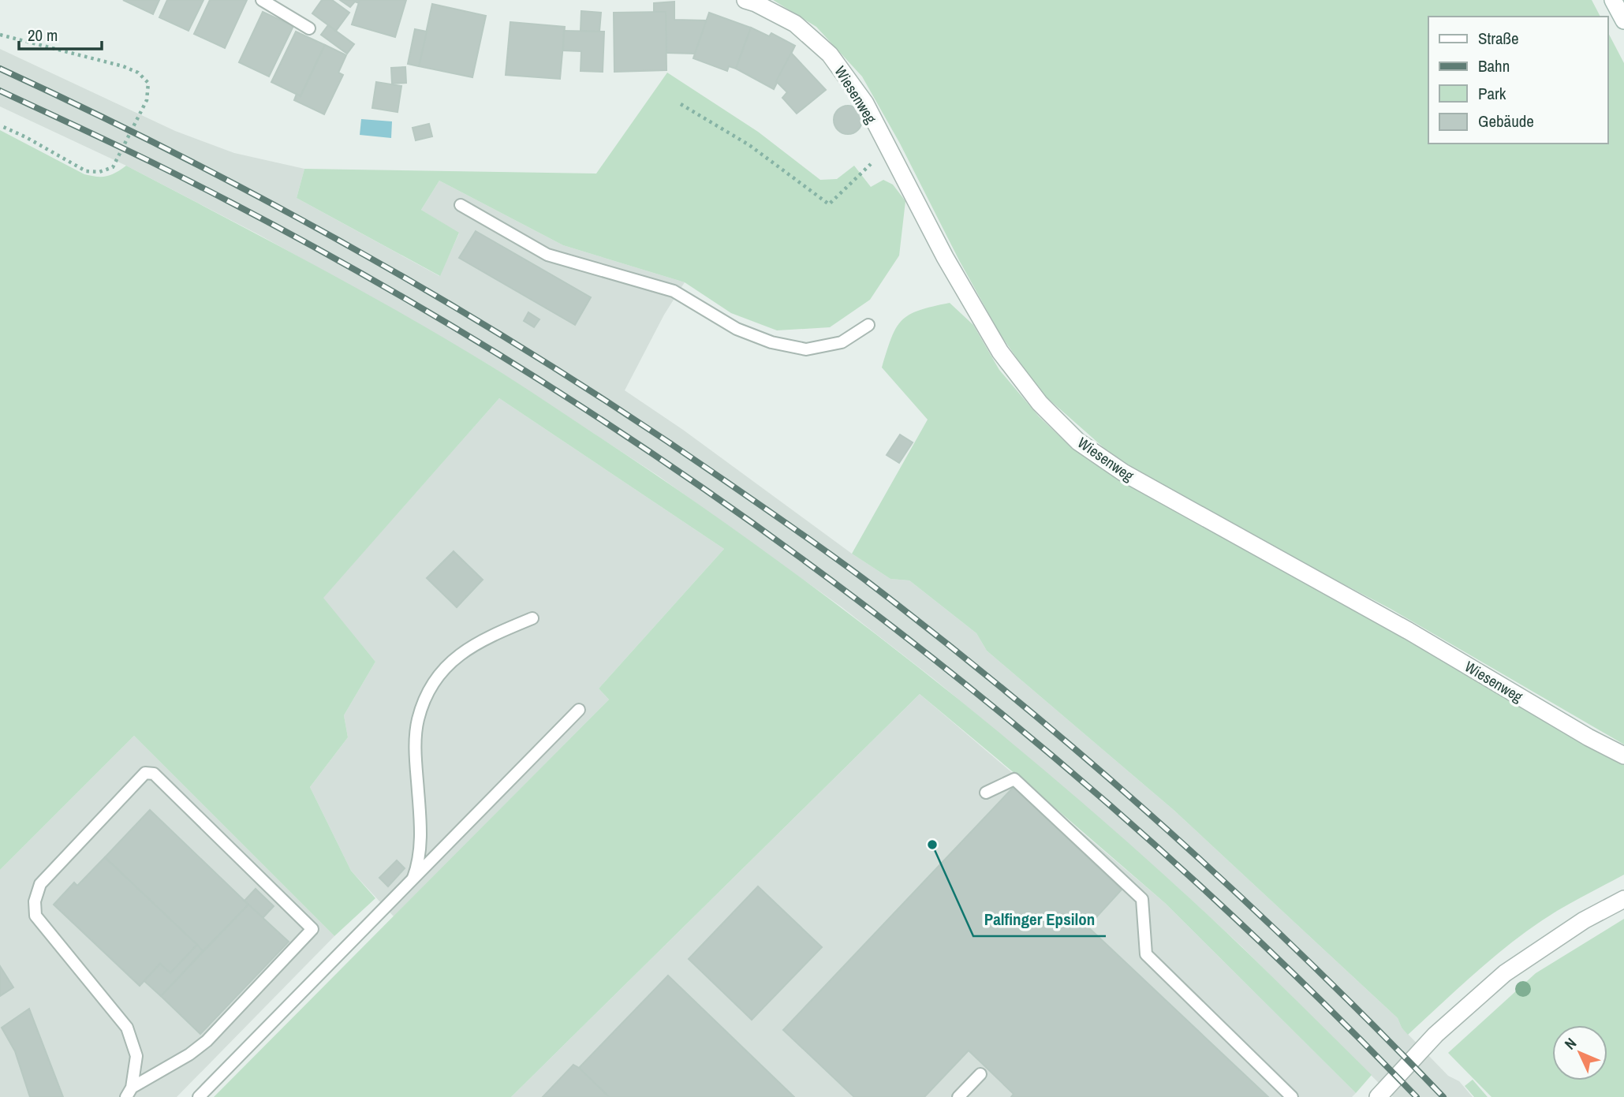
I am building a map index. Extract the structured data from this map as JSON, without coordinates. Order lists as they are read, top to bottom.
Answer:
{
  "streets": {
    "street": ["Wiesenweg"]
  },
  "places": ["Palfinger Epsilon"],
  "legend": [
    "Straße",
    "Bahn",
    "Park",
    "Gebäude"
  ],
  "scale_bar": "20 m",
  "north": "top left"
}
